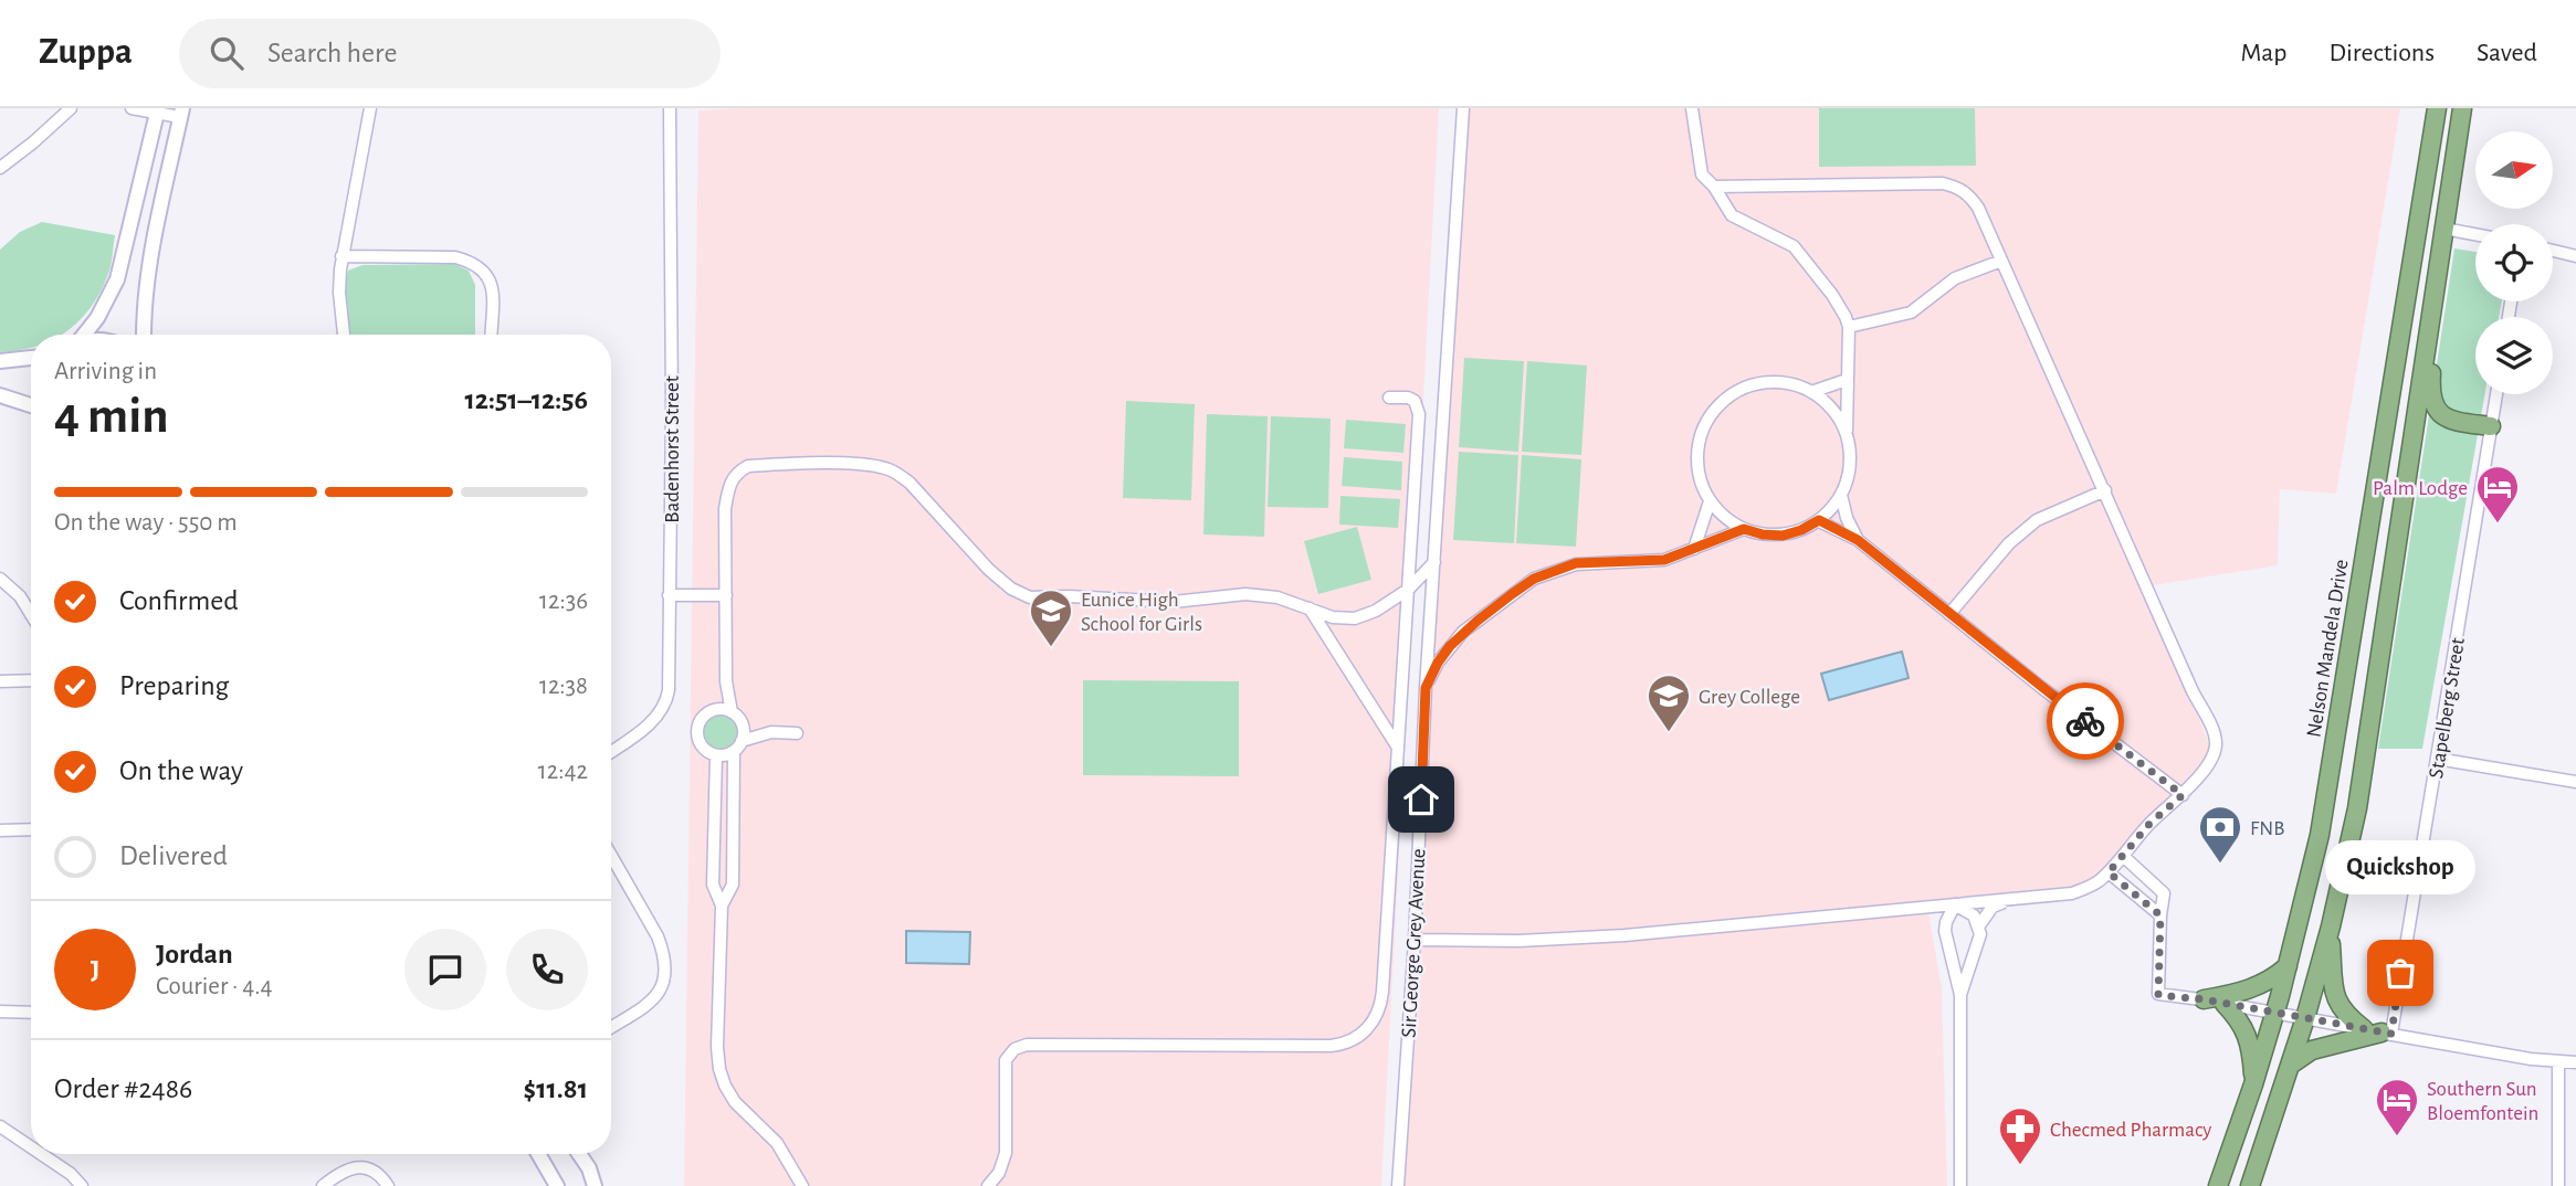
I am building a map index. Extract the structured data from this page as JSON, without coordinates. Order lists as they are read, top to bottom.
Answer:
{
  "streets": {
    "highway": ["Nelson Mandela Drive"],
    "street": ["Badenhorst Street", "Stapelberg Street", "Sir George Grey Avenue"]
  },
  "places": {
    "hotel": ["Palm Lodge", "Southern Sun Bloemfontein"],
    "school or university": ["Eunice High School for Girls", "Grey College"],
    "bank": ["FNB"],
    "other": ["Quickshop"],
    "pharmacy": ["Checmed Pharmacy"]
  },
  "north": "right",
  "page": {
    "header": "Zuppa",
    "search": "Search here",
    "nav": ["Map", "Directions", "Saved"],
    "heading": ["4 min", "Arriving in", "12:51–12:56"],
    "panel": [
      "Jordan",
      "Courier · 4.4",
      "Order #2486",
      "$11.81"
    ],
    "bar": "On the way · 550 m",
    "list": [
      ["Confirmed", "12:36"],
      ["Preparing", "12:38"],
      ["On the way", "12:42"],
      "Delivered"
    ],
    "bubble": "Quickshop",
    "round": "J"
  }
}
